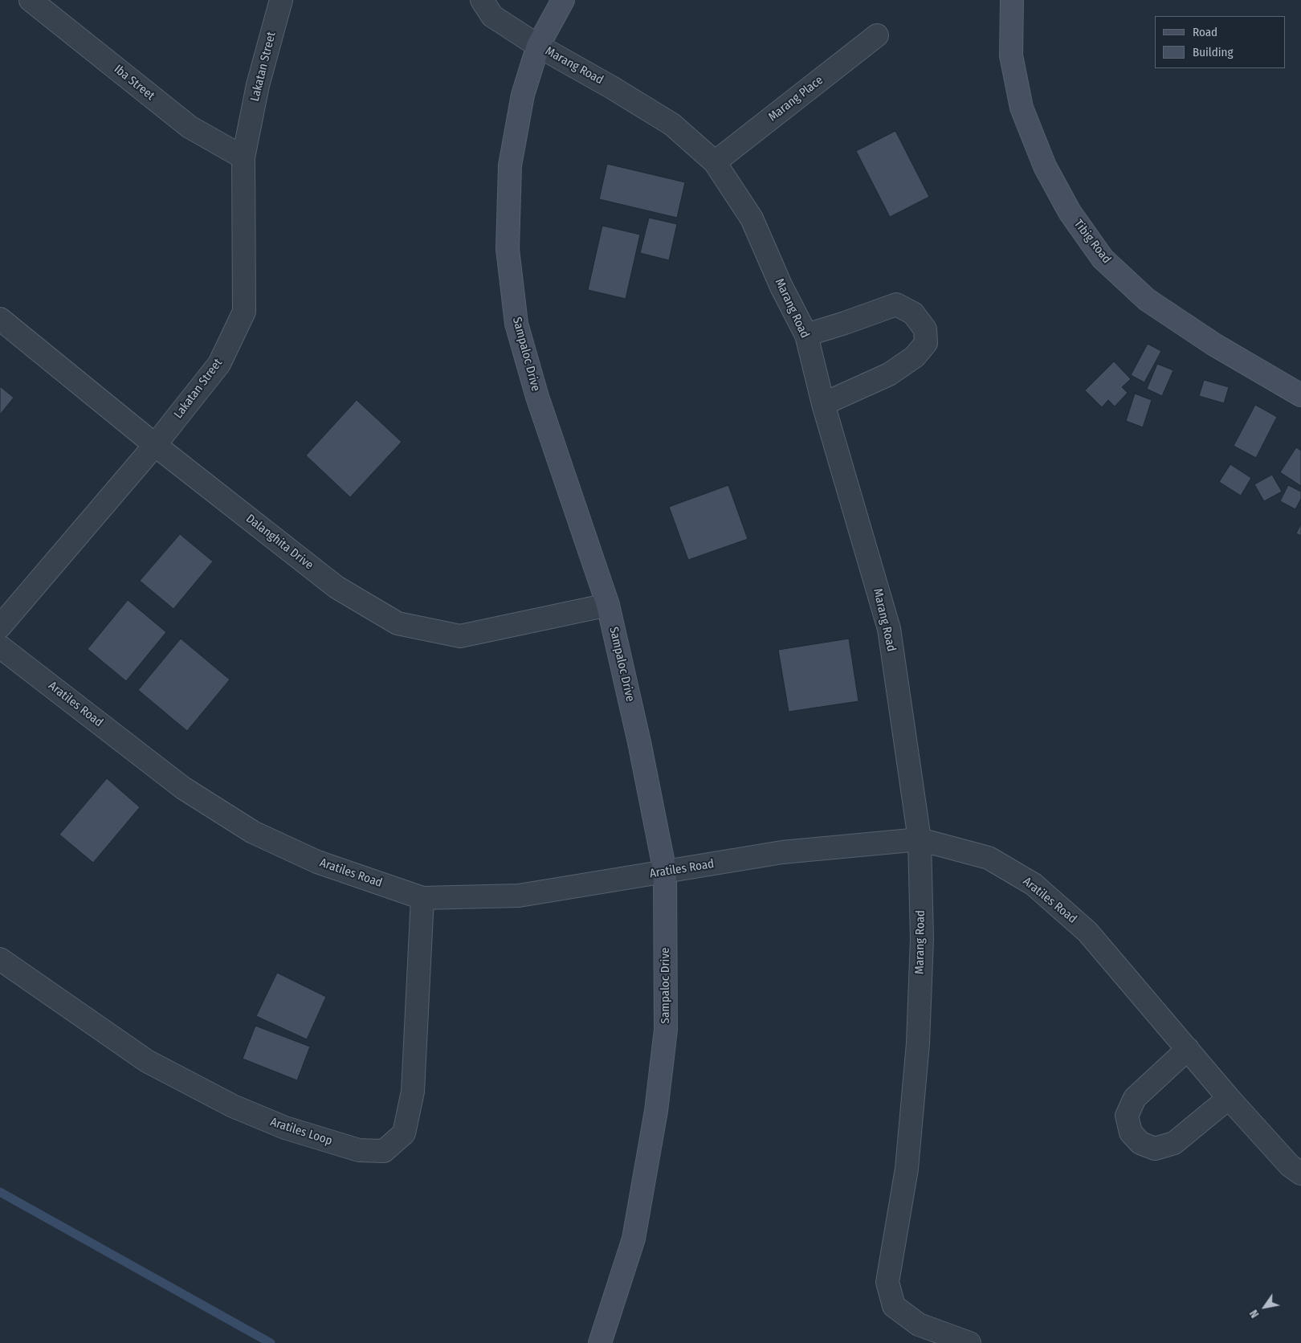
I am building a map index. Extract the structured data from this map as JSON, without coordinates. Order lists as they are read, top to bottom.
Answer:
{
  "streets": {
    "street": [
      "Marang Road",
      "Lakatan Street",
      "Iba Street",
      "Marang Place",
      "Tibig Road",
      "Sampaloc Drive",
      "Dalanghita Drive",
      "Aratiles Road",
      "Aratiles Loop"
    ]
  },
  "crossings": [
    ["Marang Road", "Marang Place"],
    ["Marang Road", "Sampaloc Drive"],
    ["Marang Road", "Aratiles Road"],
    ["Lakatan Street", "Iba Street"],
    ["Lakatan Street", "Dalanghita Drive"],
    ["Sampaloc Drive", "Dalanghita Drive"],
    ["Sampaloc Drive", "Aratiles Road"],
    ["Aratiles Road", "Aratiles Loop"]
  ],
  "legend": ["Road", "Building"],
  "north": "bottom left"
}
